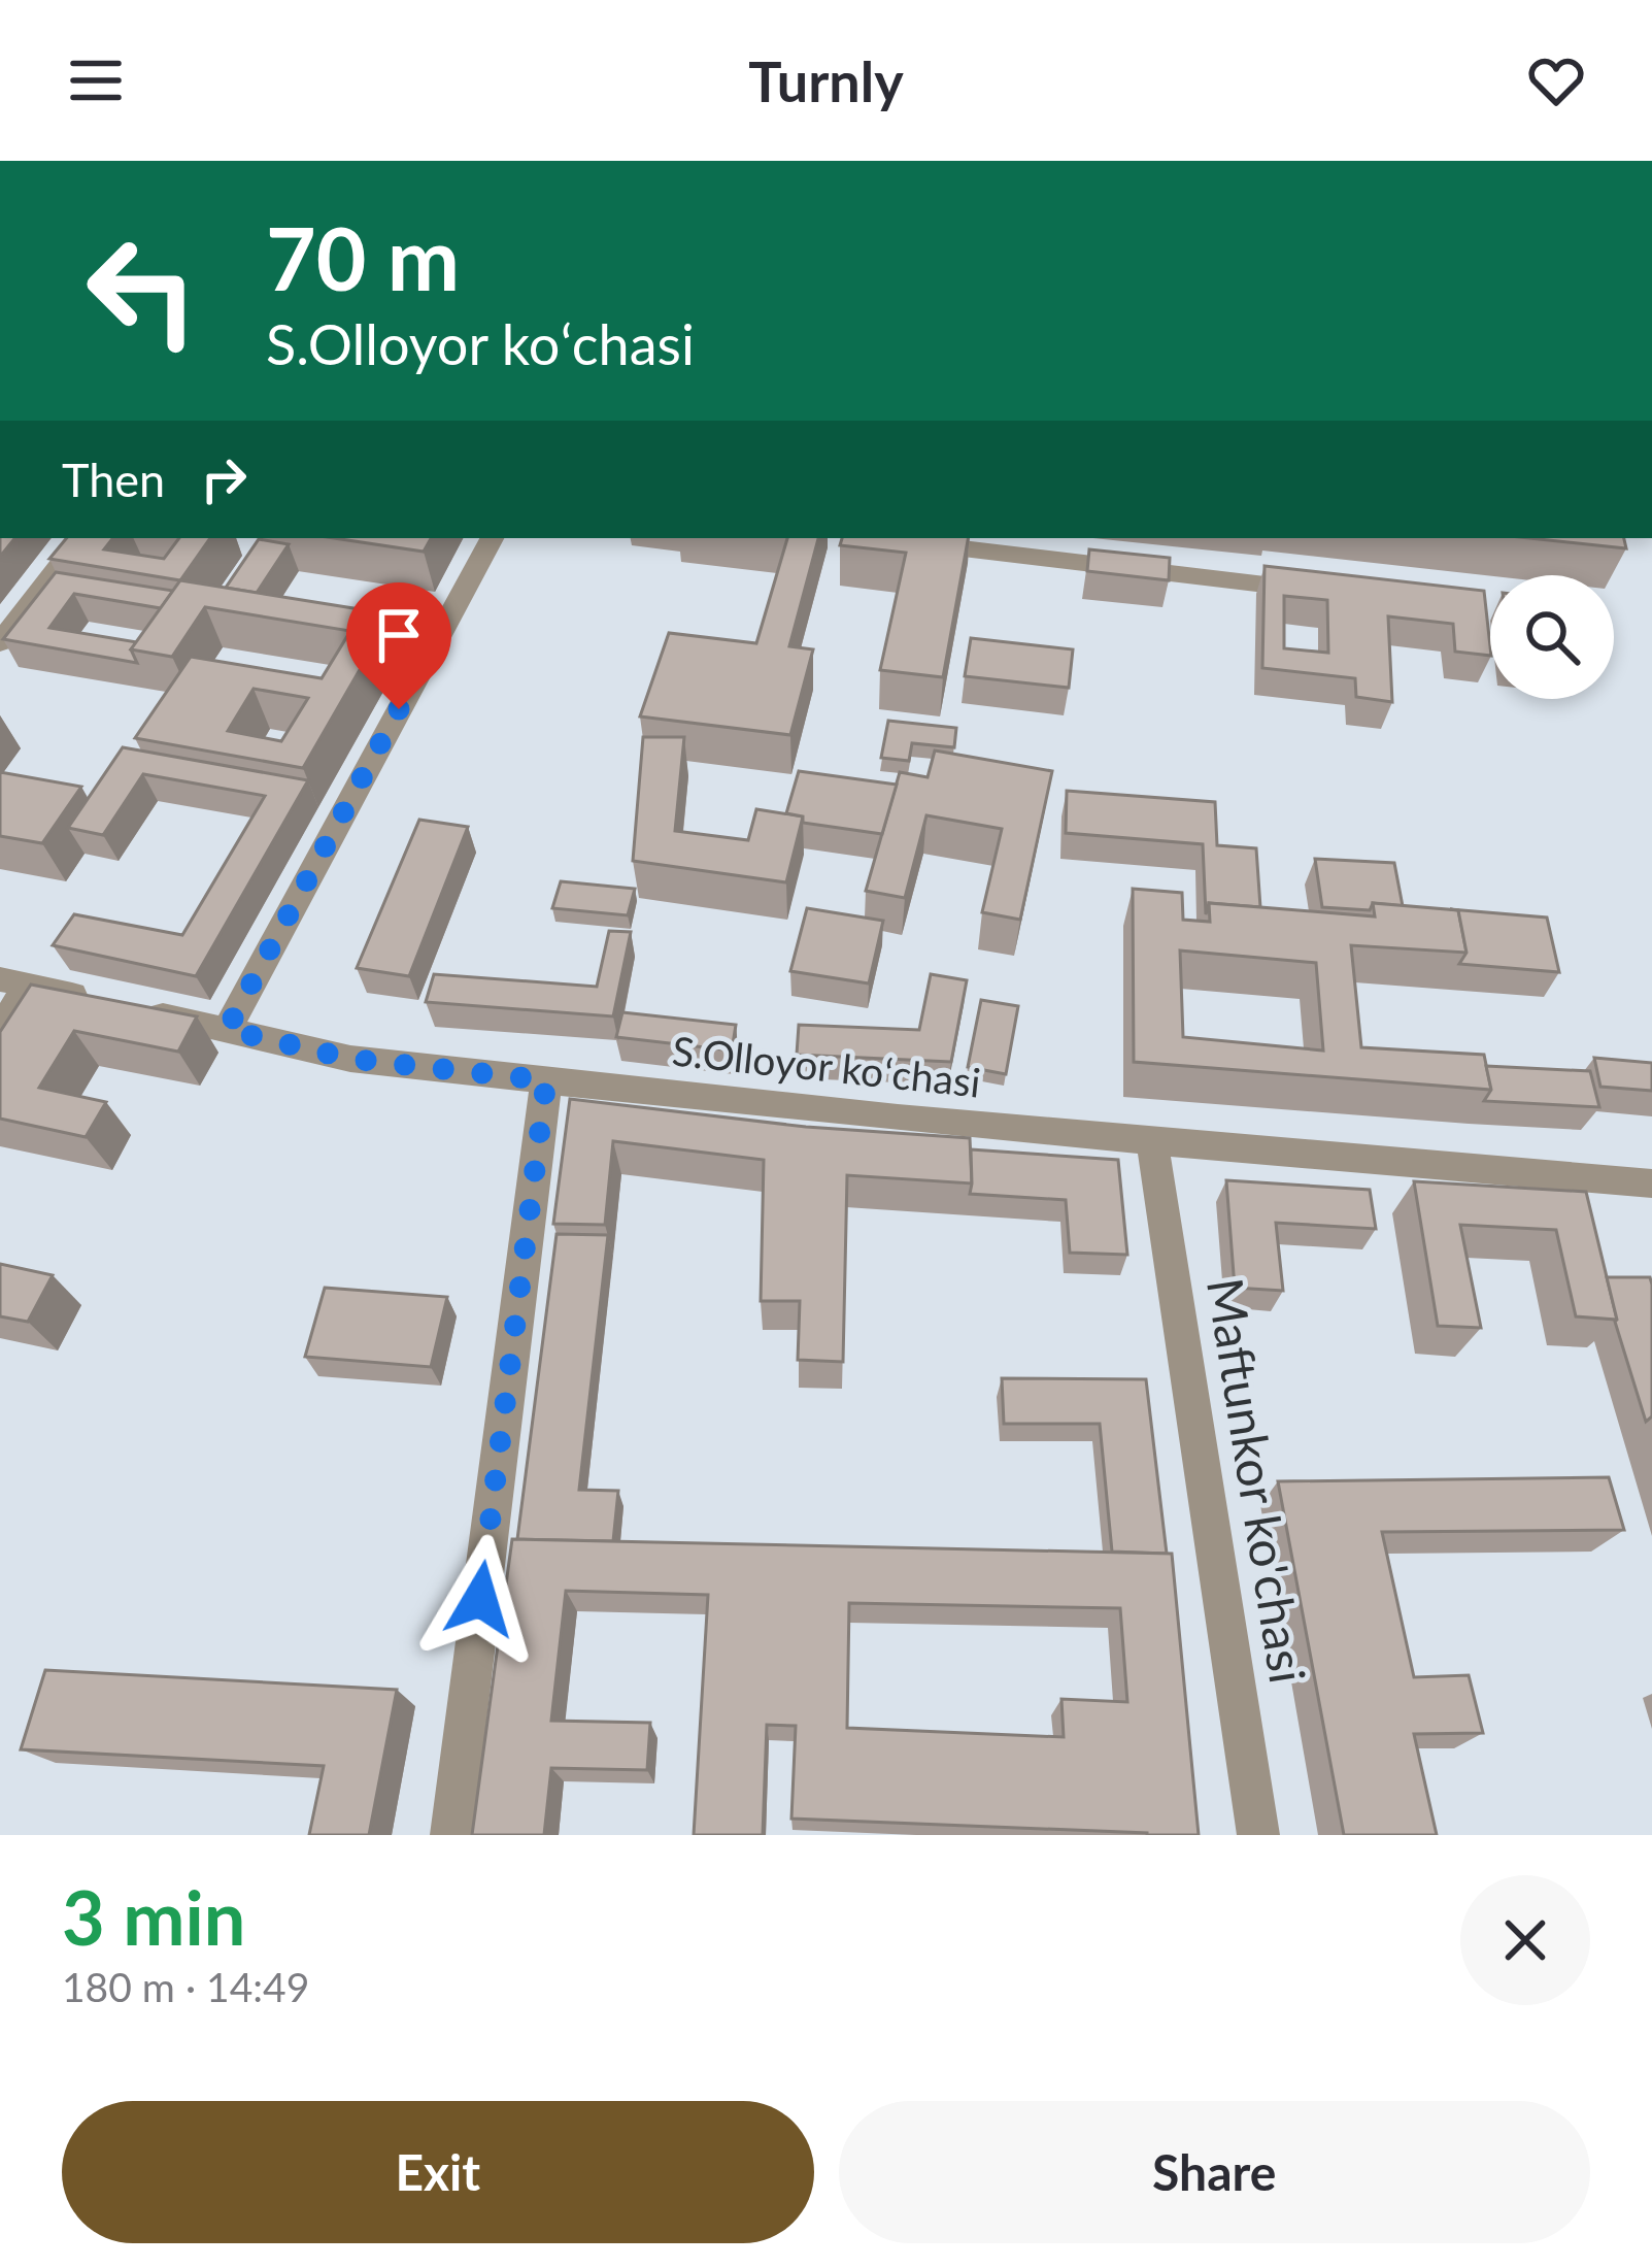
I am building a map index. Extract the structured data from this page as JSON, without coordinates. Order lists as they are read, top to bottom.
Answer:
{
  "streets": {
    "street": ["S.Olloyor koʻchasi", "Maftunkor ko'chasi"]
  },
  "crossings": [
    ["S.Olloyor koʻchasi", "Maftunkor ko'chasi"]
  ],
  "page": {
    "header": "Turnly",
    "turn": ["70 m", "S.Olloyor koʻchasi"],
    "then": "Then",
    "heading": ["3 min", "180 m · 14:49"],
    "buttons": ["Exit", "Share"]
  }
}
